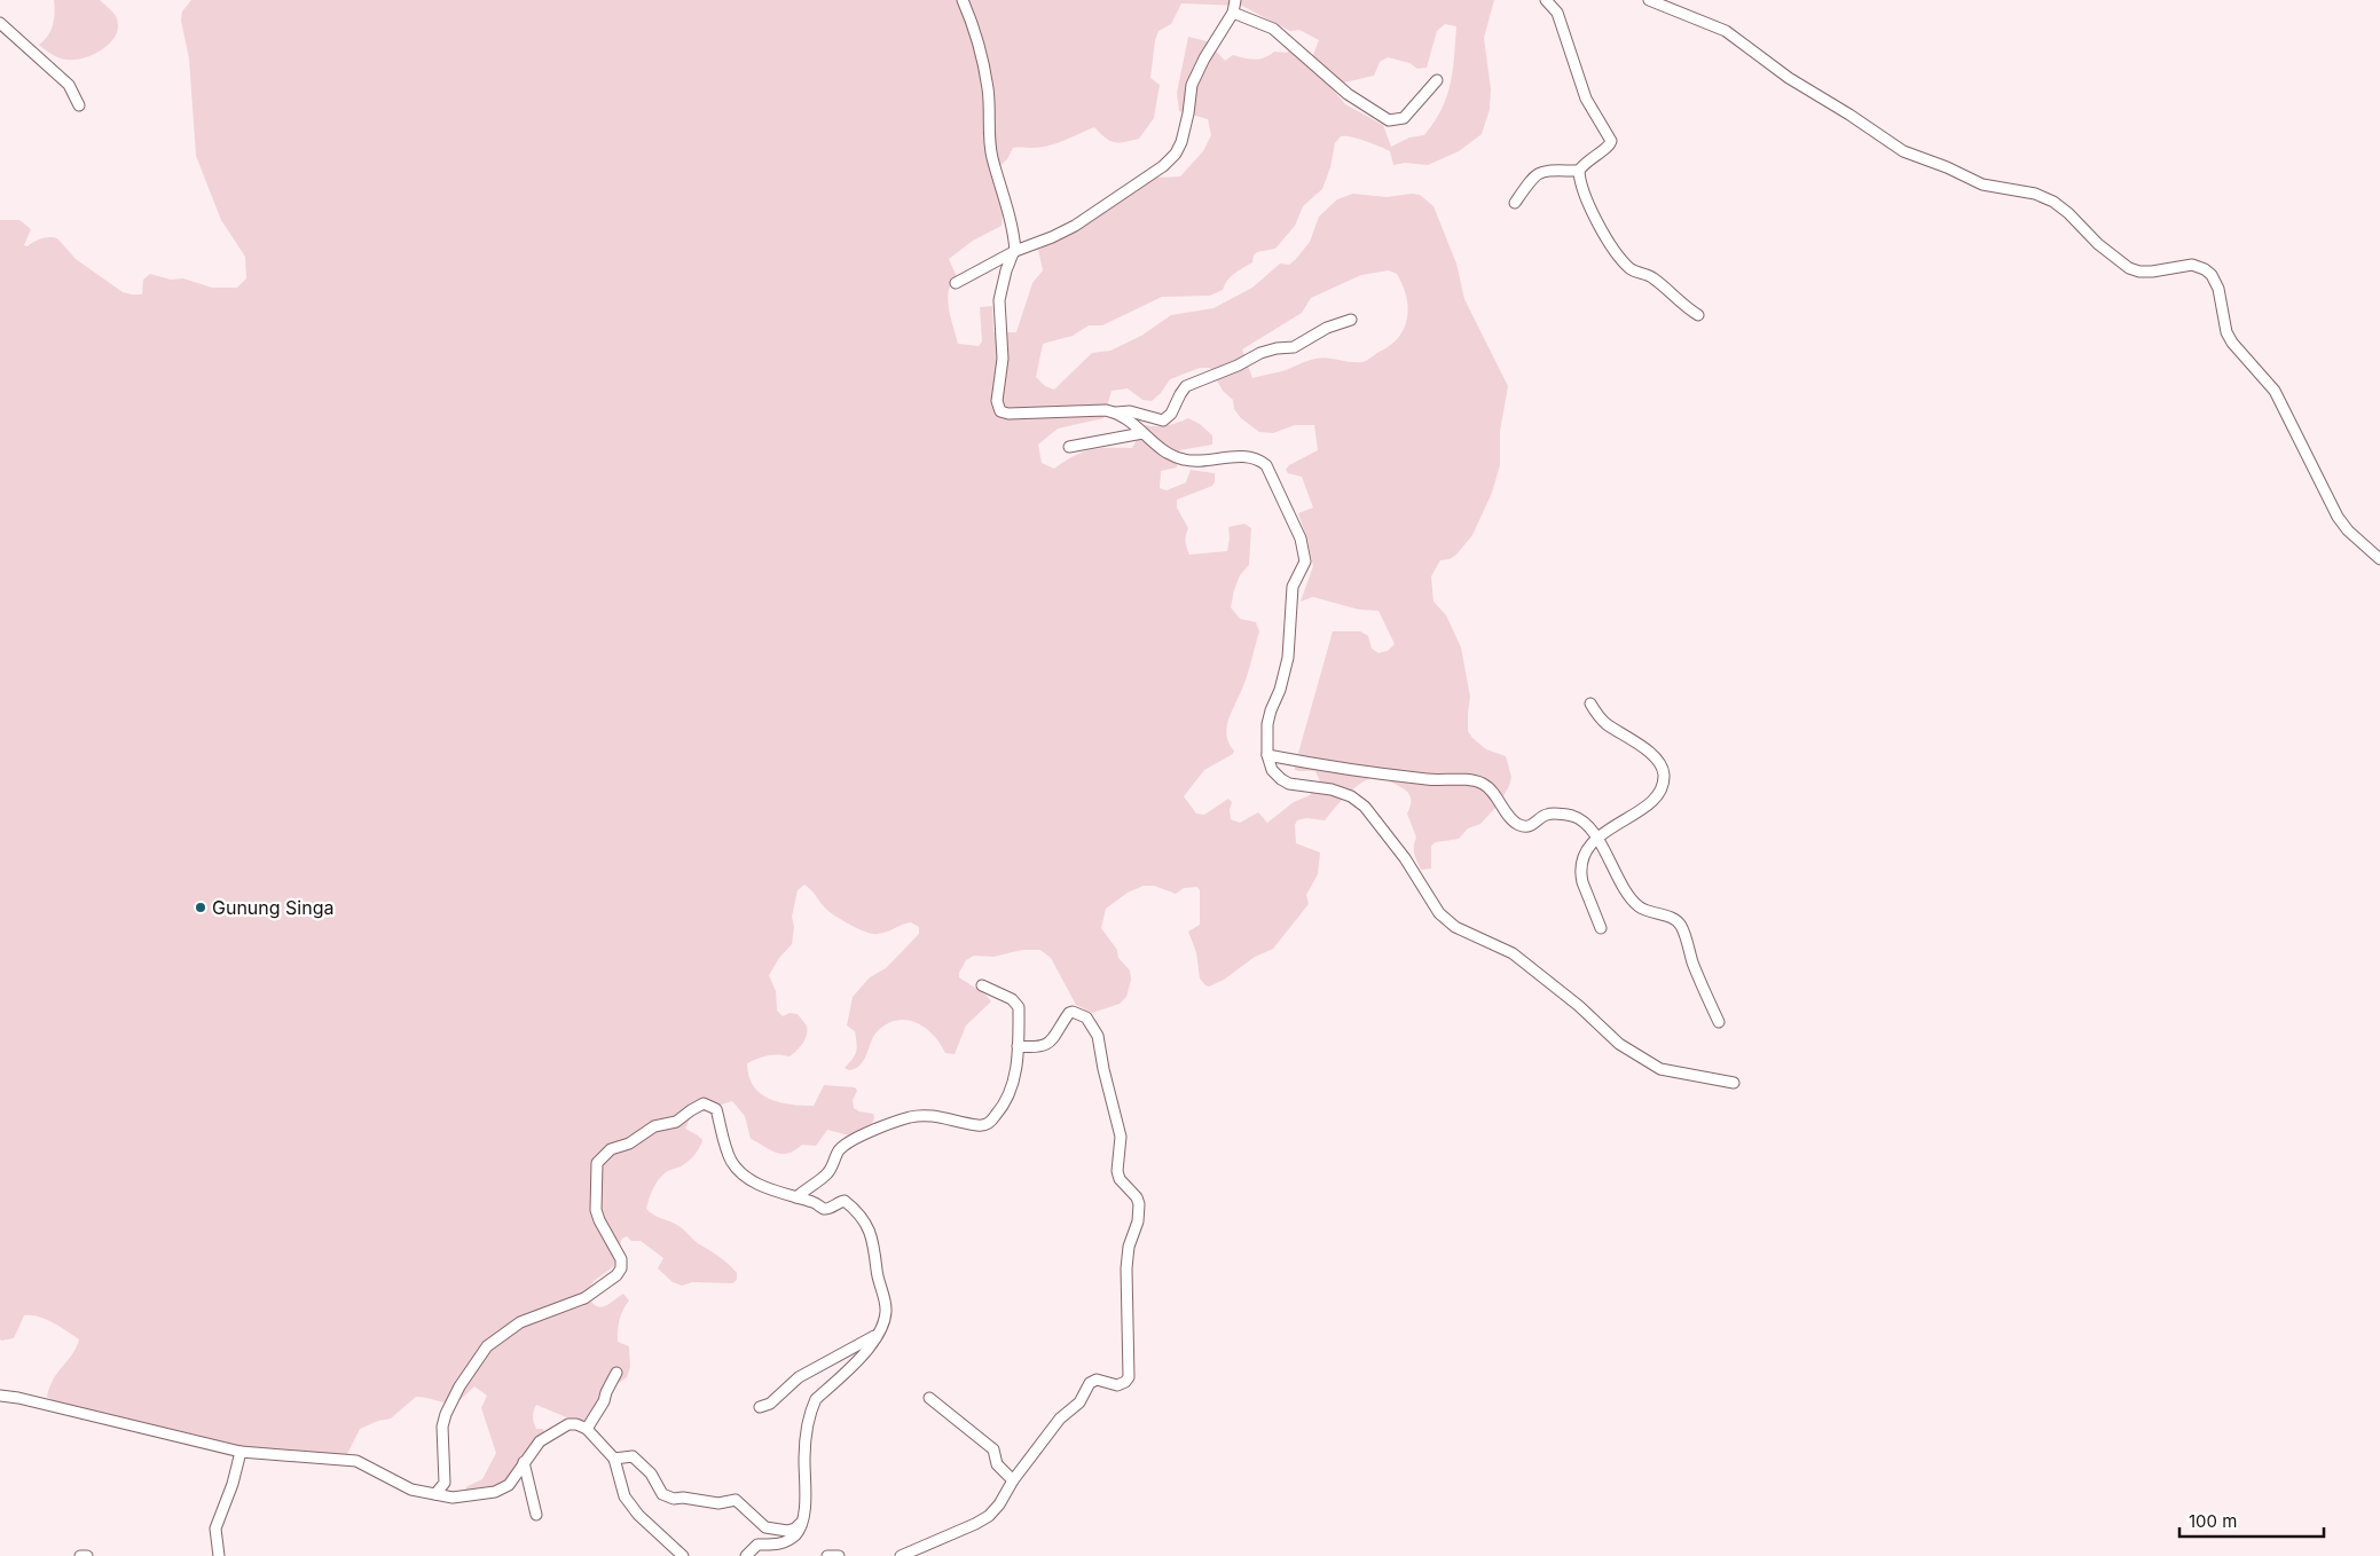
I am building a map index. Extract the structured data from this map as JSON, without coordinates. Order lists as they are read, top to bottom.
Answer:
{
  "places": ["Gunung Singa"],
  "scale_bar": "100 m"
}
